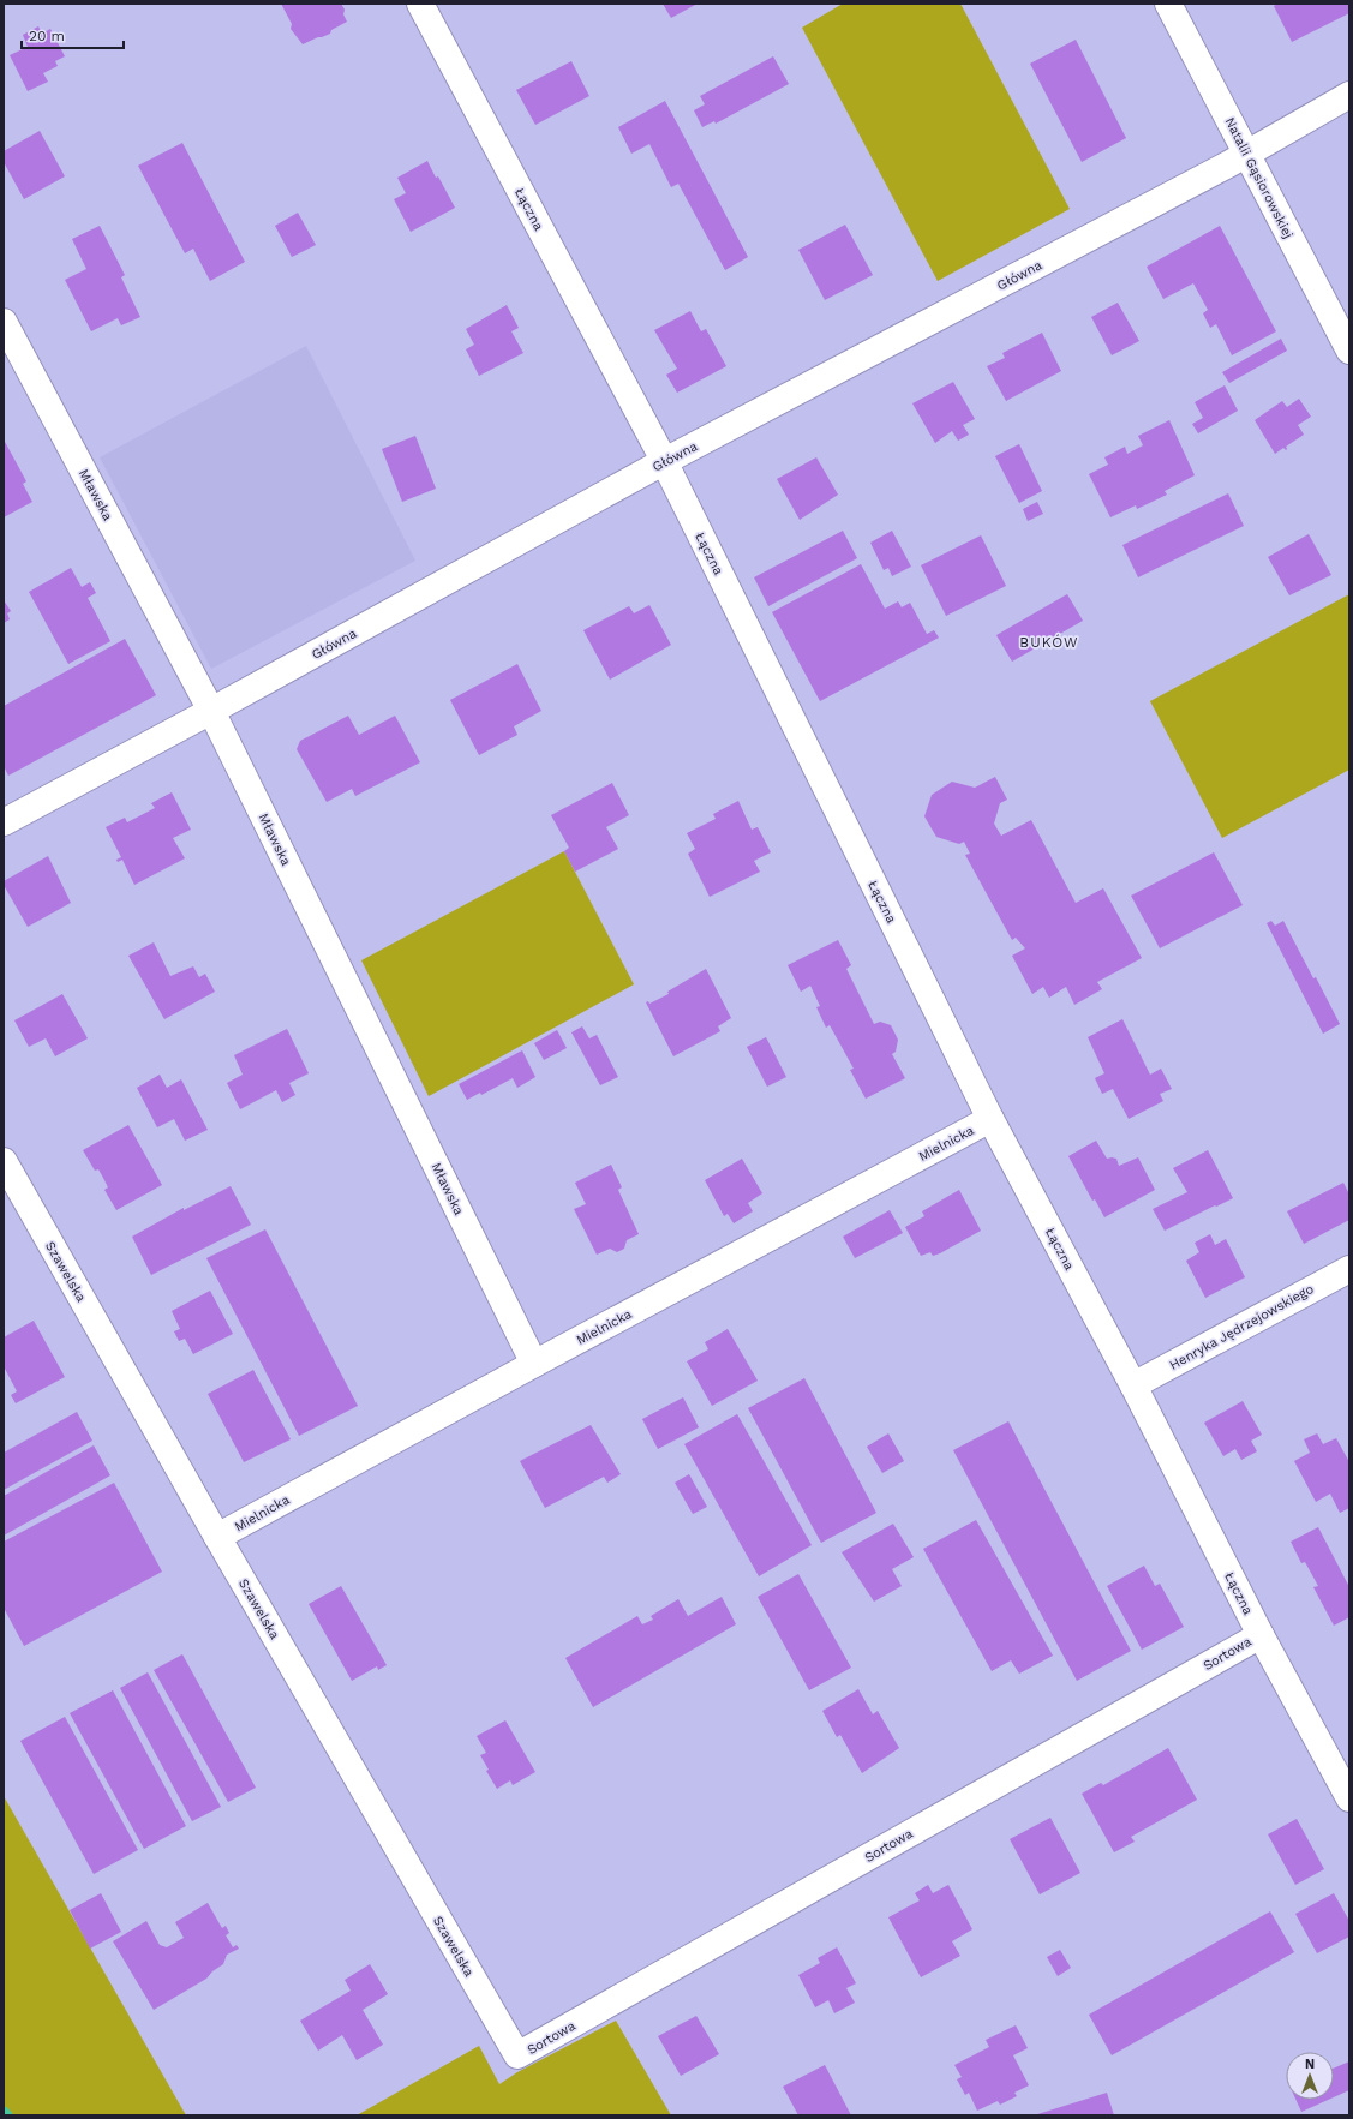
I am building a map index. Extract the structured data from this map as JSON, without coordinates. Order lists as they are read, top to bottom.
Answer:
{
  "streets": {
    "street": [
      "Natalii Gąsiorowskiej",
      "Łączna",
      "Główna",
      "Mławska",
      "Mielnicka",
      "Szawelska",
      "Henryka Jędrzejowskiego",
      "Sortowa"
    ]
  },
  "crossings": [
    ["Natalii Gąsiorowskiej", "Główna"],
    ["Łączna", "Główna"],
    ["Łączna", "Mielnicka"],
    ["Łączna", "Henryka Jędrzejowskiego"],
    ["Łączna", "Sortowa"],
    ["Główna", "Mławska"],
    ["Mławska", "Mielnicka"],
    ["Mielnicka", "Szawelska"],
    ["Szawelska", "Sortowa"]
  ],
  "districts": ["BUKÓW"],
  "scale_bar": "20 m",
  "north": "top"
}
